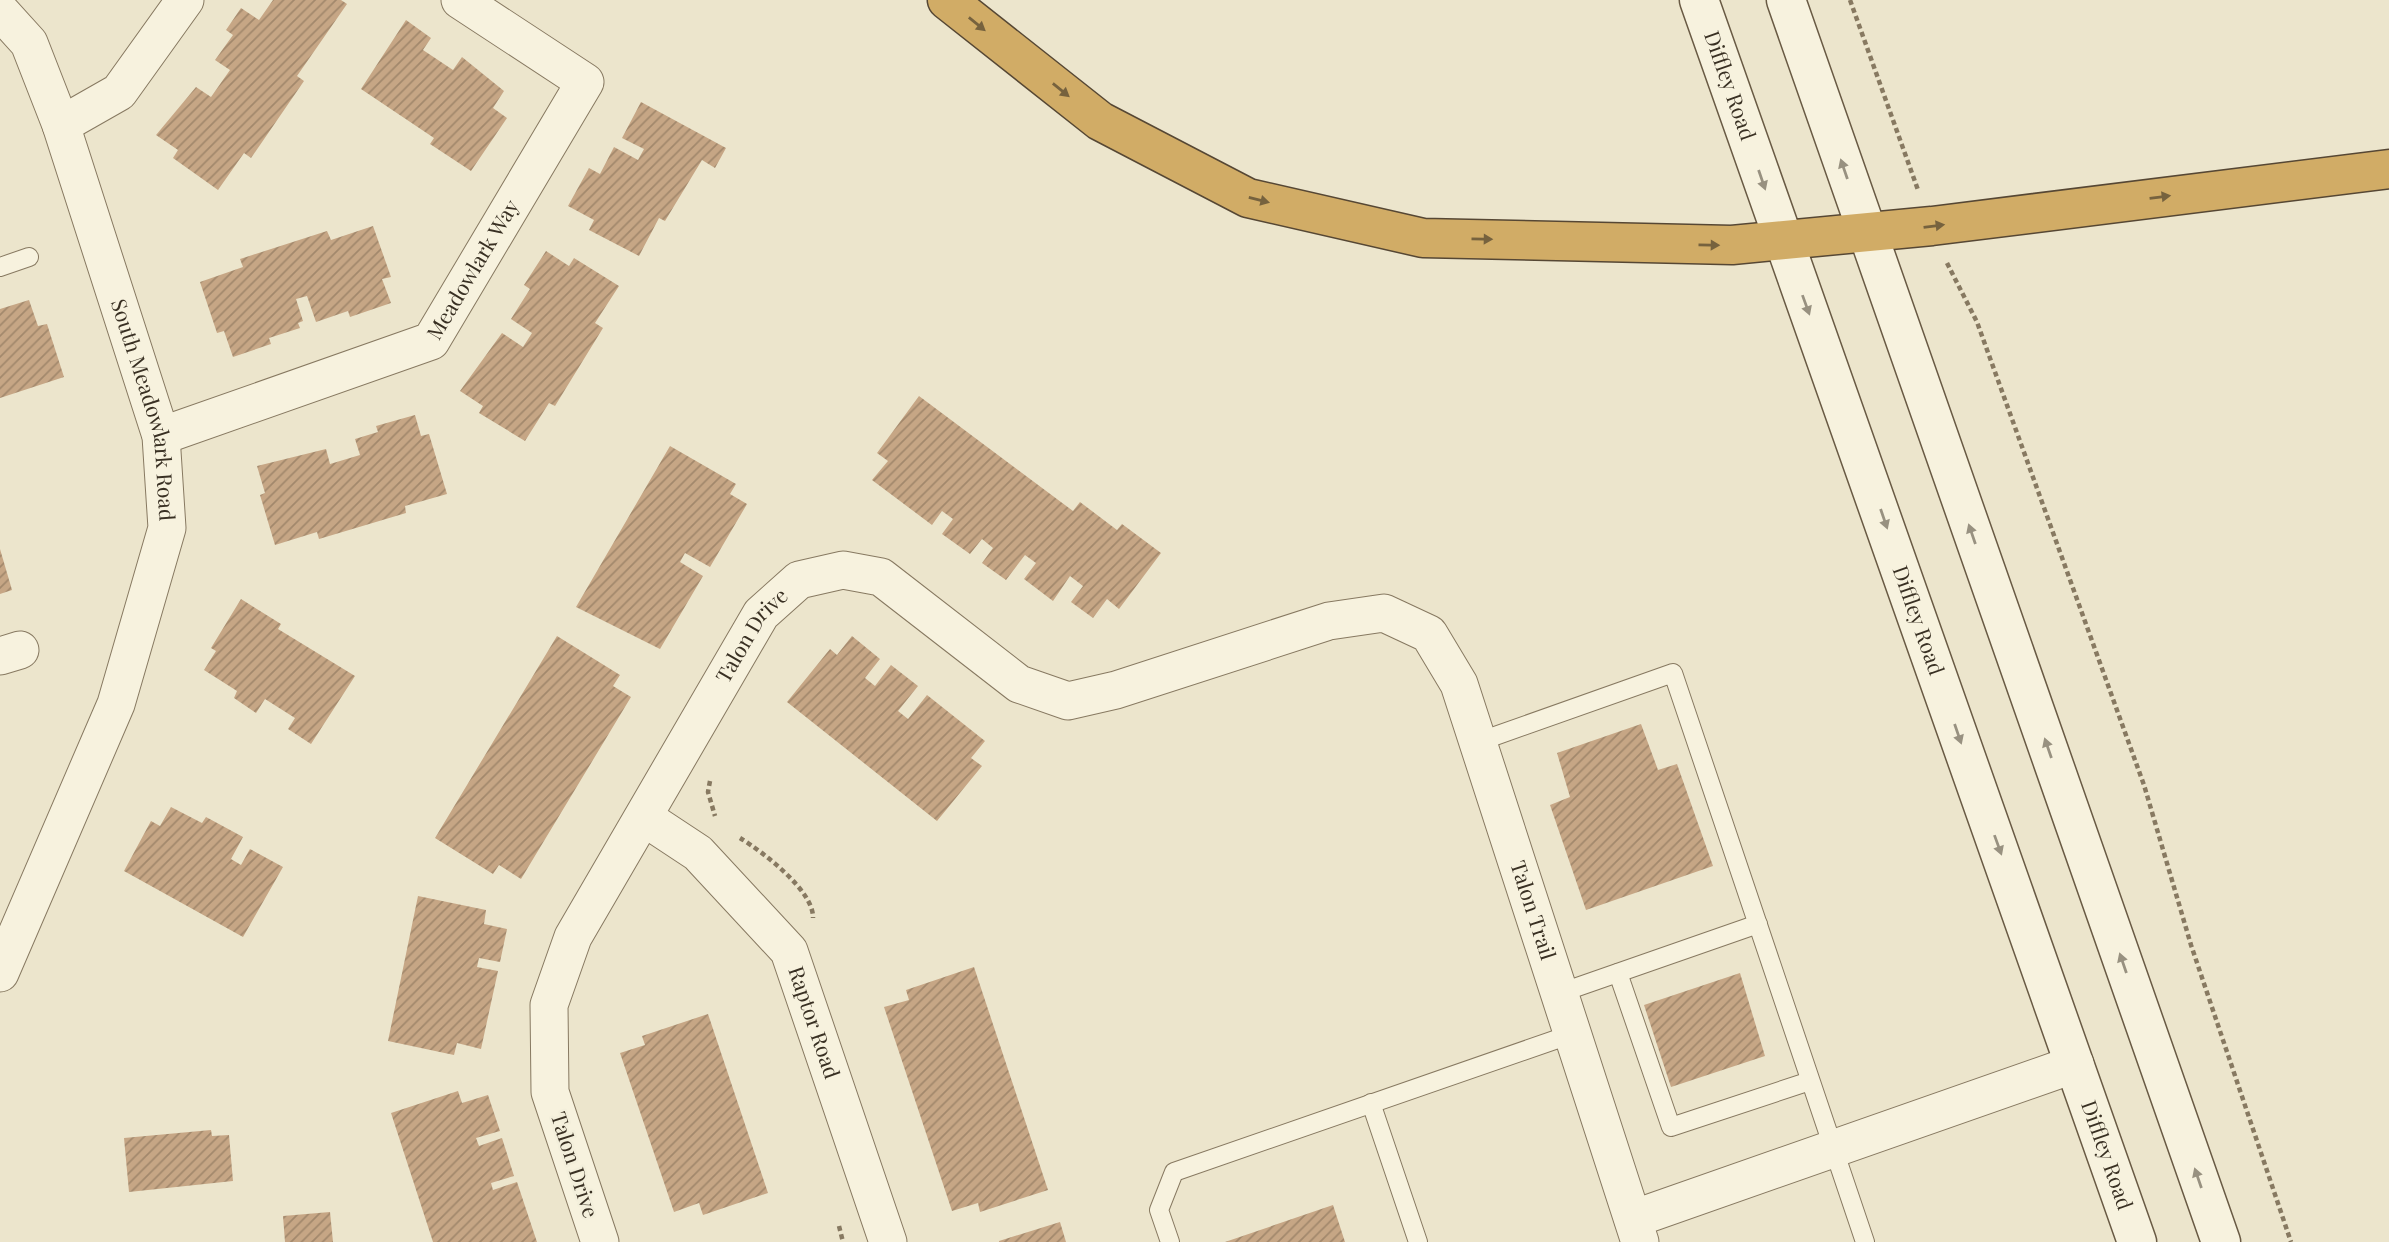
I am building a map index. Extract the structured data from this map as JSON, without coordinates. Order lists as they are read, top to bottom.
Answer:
{
  "streets": {
    "main road": ["Diffley Road"],
    "street": [
      "Meadowlark Way",
      "South Meadowlark Road",
      "Talon Drive",
      "Talon Trail",
      "Raptor Road"
    ]
  },
  "crossings": [
    ["Meadowlark Way", "South Meadowlark Road"],
    ["Talon Drive", "Talon Trail"],
    ["Talon Drive", "Raptor Road"]
  ]
}
